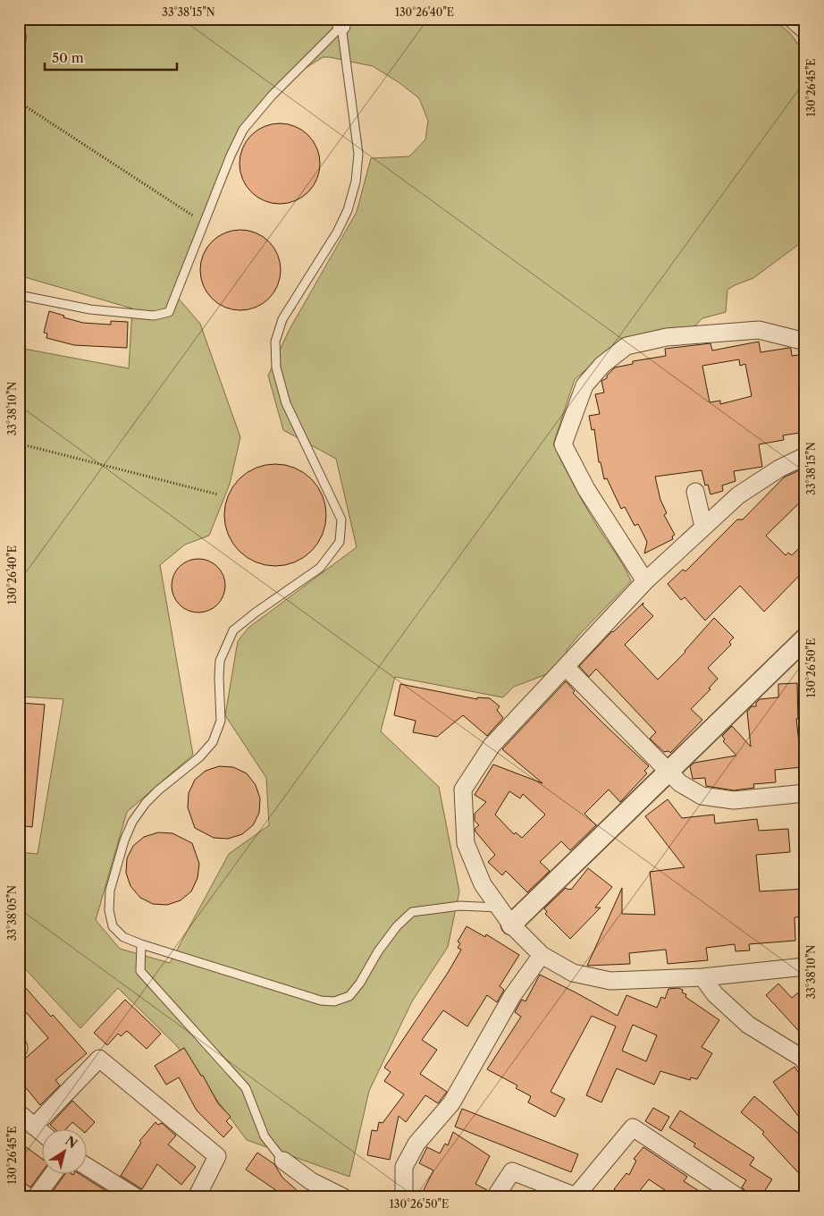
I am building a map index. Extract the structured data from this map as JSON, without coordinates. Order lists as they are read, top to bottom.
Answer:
{
  "scale_bar": "50 m",
  "north": "top right",
  "coordinates": [
    "33°38'15\"N",
    "130°26'40\"E",
    "130°26'45\"E",
    "33°38'10\"N",
    "130°26'50\"E",
    "33°38'05\"N"
  ]
}
